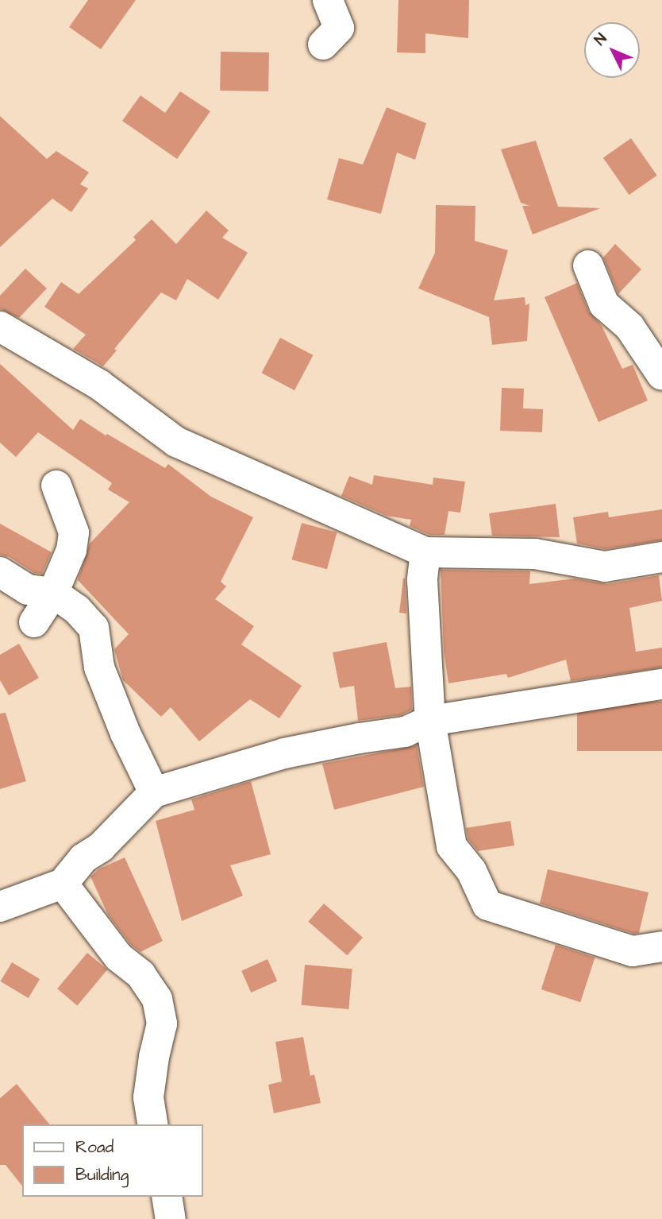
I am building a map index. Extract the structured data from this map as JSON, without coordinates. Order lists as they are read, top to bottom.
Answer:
{
  "legend": ["Road", "Building"],
  "north": "top left"
}
